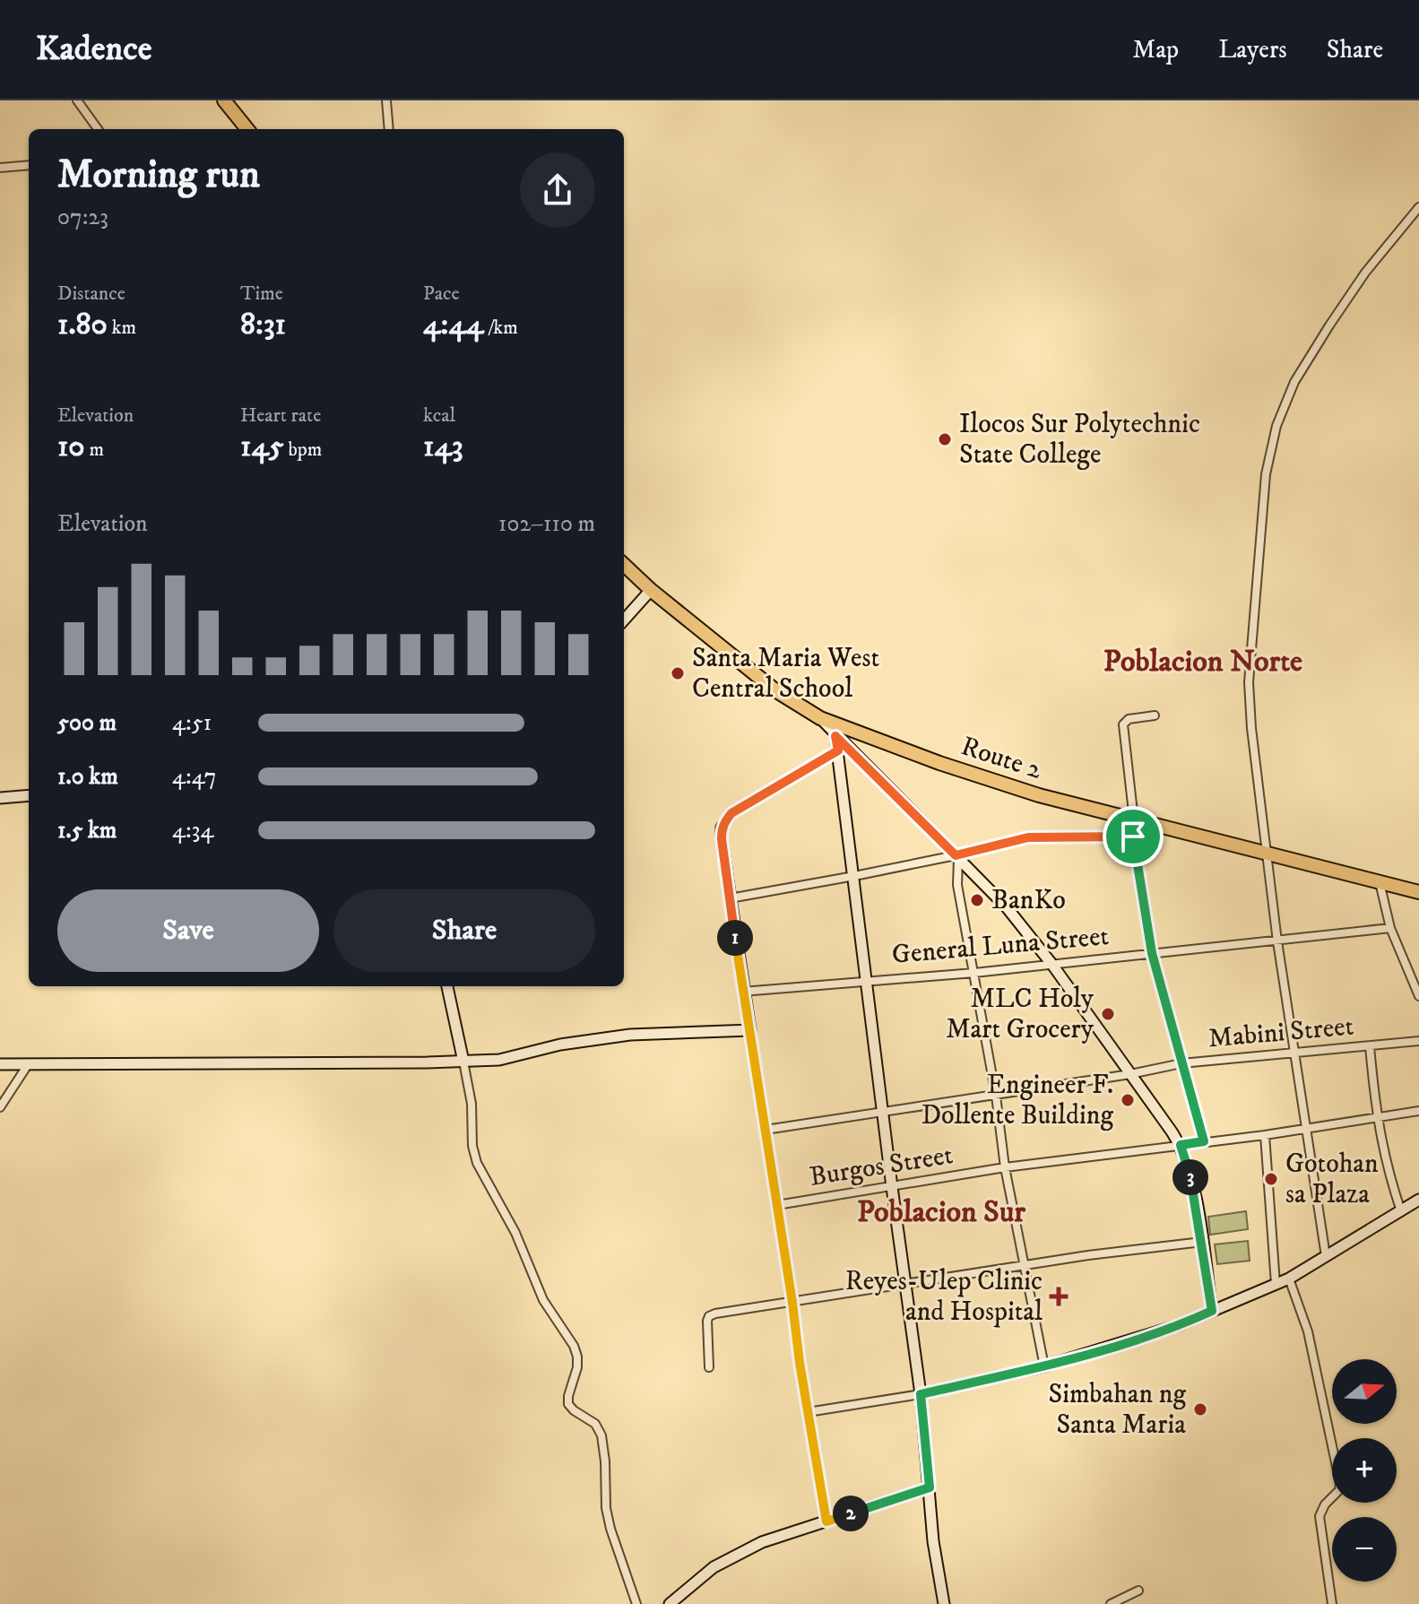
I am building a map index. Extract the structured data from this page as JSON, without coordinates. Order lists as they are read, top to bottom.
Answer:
{
  "streets": {
    "highway": ["Route 2"],
    "street": ["General Luna Street", "Mabini Street", "Burgos Street"]
  },
  "districts": ["Poblacion Norte", "Poblacion Sur"],
  "places": {
    "other": [
      "Ilocos Sur Polytechnic State College",
      "Santa Maria West Central School",
      "BanKo",
      "MLC Holy Mart Grocery",
      "Engineer F. Dollente Building",
      "Gotohan sa Plaza",
      "Simbahan ng Santa Maria"
    ],
    "health": ["Reyes-Ulep Clinic and Hospital"]
  },
  "north": "right",
  "page": {
    "header": "Kadence",
    "nav": ["Map", "Layers", "Share"],
    "heading": ["Morning run", "07:23"],
    "stats": [
      ["Distance", "1.80 km"],
      ["Time", "8:31"],
      ["Pace", "4:44 /km"],
      ["Elevation", "10 m"],
      ["Heart rate", "145 bpm"],
      ["kcal", "143"]
    ],
    "chart": ["Elevation", "102–110 m"],
    "list": [
      {
        "name": "500 m",
        "note": "4:51"
      },
      {
        "name": "1.0 km",
        "note": "4:47"
      },
      {
        "name": "1.5 km",
        "note": "4:34"
      }
    ],
    "buttons": ["Save", "Share"],
    "pins": ["1", "3", "2"],
    "map_buttons": ["+", "−"]
  }
}
